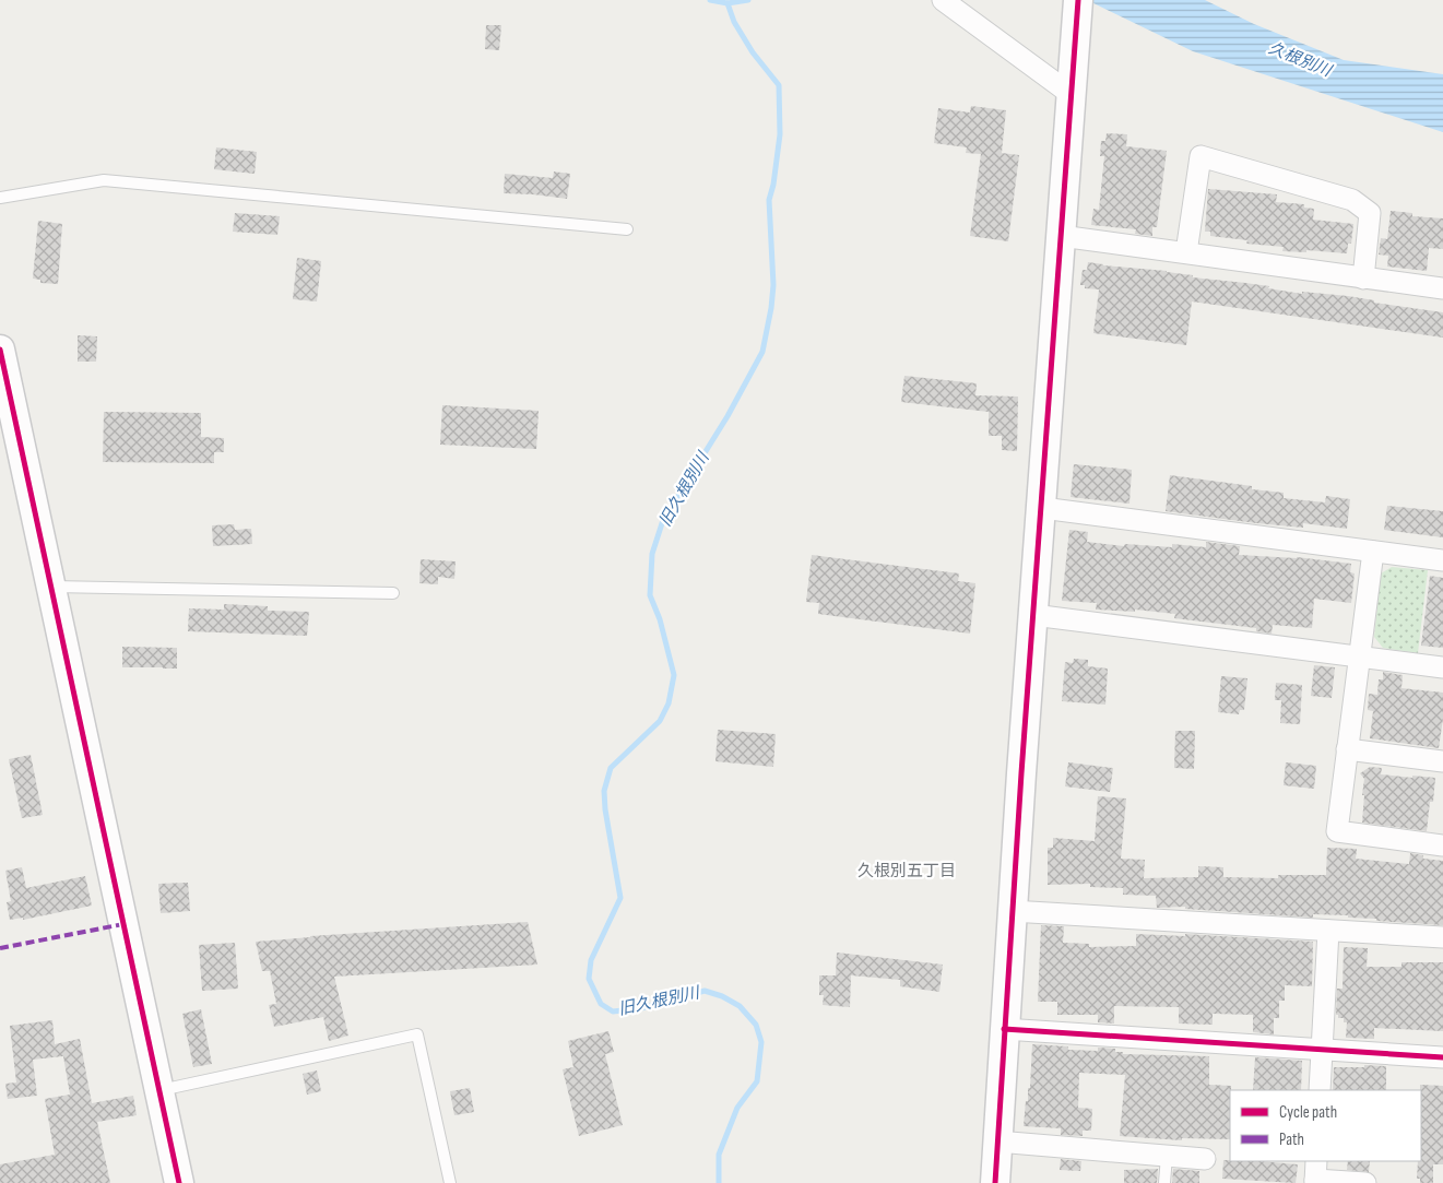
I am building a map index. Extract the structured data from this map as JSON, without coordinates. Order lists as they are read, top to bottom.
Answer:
{
  "districts": ["久根別五丁目"],
  "water": ["久根別川", "旧久根別川"],
  "legend": ["Cycle path", "Path"]
}
